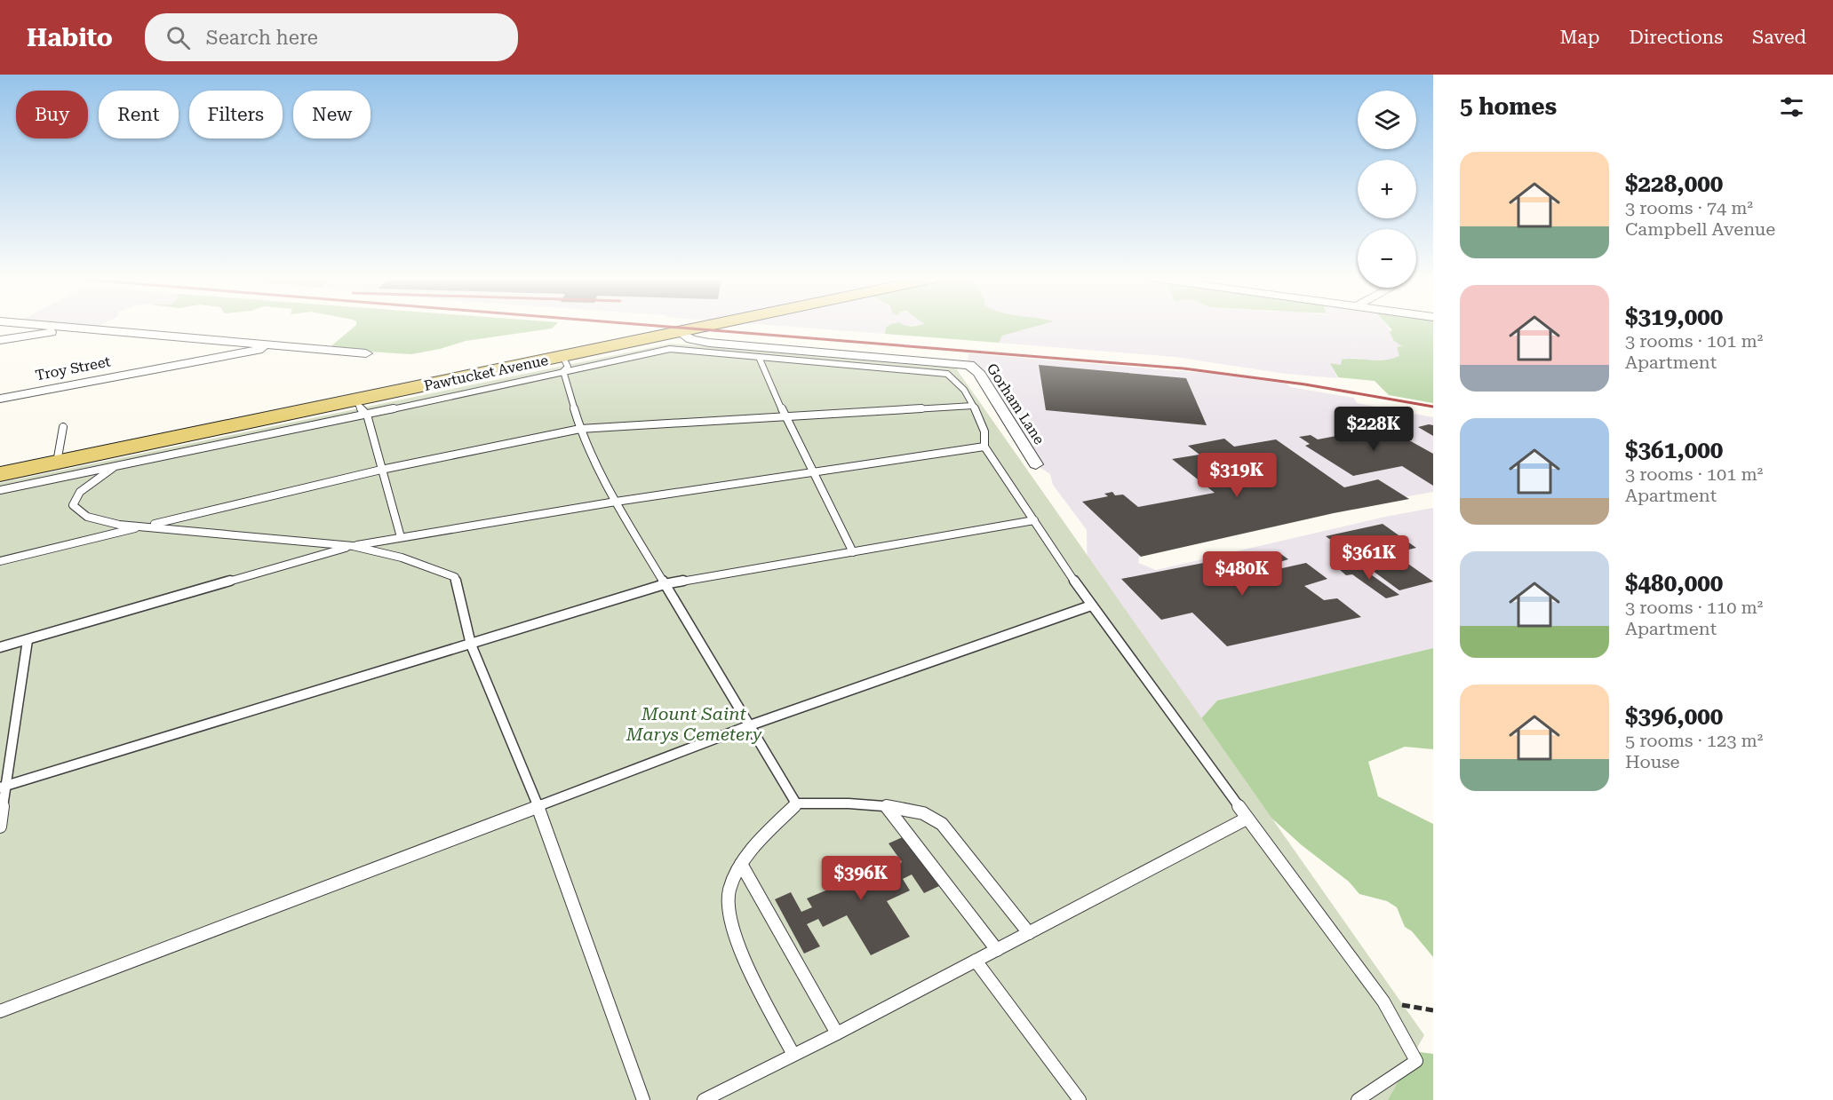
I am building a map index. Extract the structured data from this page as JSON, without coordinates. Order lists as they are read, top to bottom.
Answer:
{
  "streets": {
    "main road": ["Pawtucket Avenue"],
    "street": ["Troy Street", "Gorham Lane"]
  },
  "crossings": [
    ["Pawtucket Avenue", "Gorham Lane"]
  ],
  "parks": ["Mount Saint Marys Cemetery"],
  "page": {
    "header": "Habito",
    "search": "Search here",
    "nav": ["Map", "Directions", "Saved"],
    "heading": "5 homes",
    "map_buttons": ["+", "−"],
    "chip": [
      "Buy",
      "Rent",
      "Filters",
      "New"
    ],
    "list": [
      {
        "name": "$228,000",
        "note": "3 rooms · 74 m² · Campbell Avenue"
      },
      {
        "name": "$319,000",
        "note": "3 rooms · 101 m² · Apartment"
      },
      {
        "name": "$361,000",
        "note": "3 rooms · 101 m² · Apartment"
      },
      {
        "name": "$480,000",
        "note": "3 rooms · 110 m² · Apartment"
      },
      {
        "name": "$396,000",
        "note": "5 rooms · 123 m² · House"
      }
    ],
    "price": [
      "$228K",
      "$319K",
      "$361K",
      "$480K",
      "$396K"
    ]
  }
}
